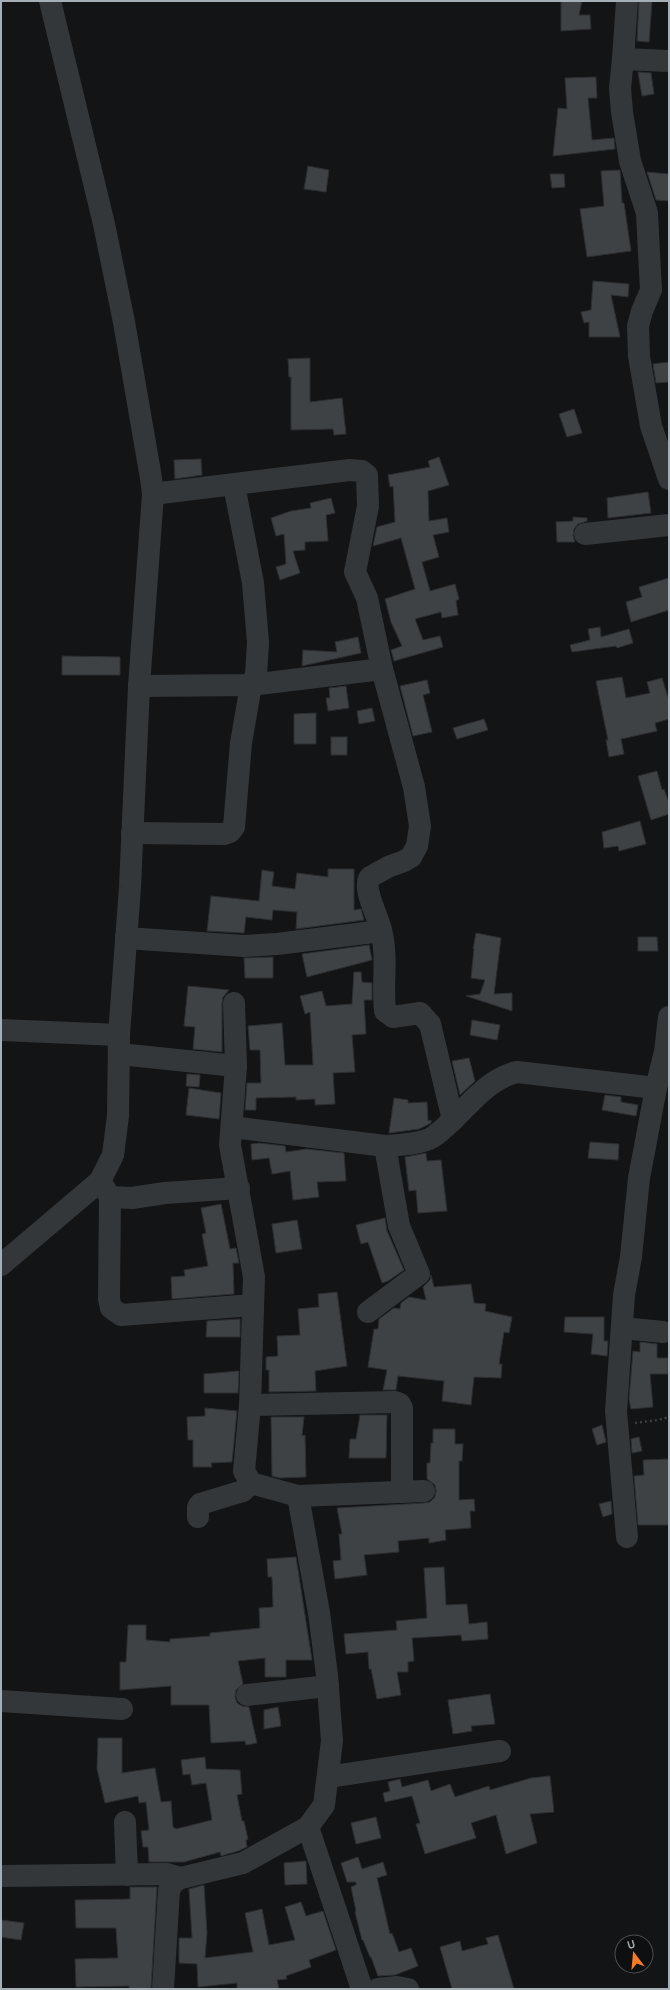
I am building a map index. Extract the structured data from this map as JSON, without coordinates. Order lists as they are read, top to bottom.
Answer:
{
  "north": "top"
}
